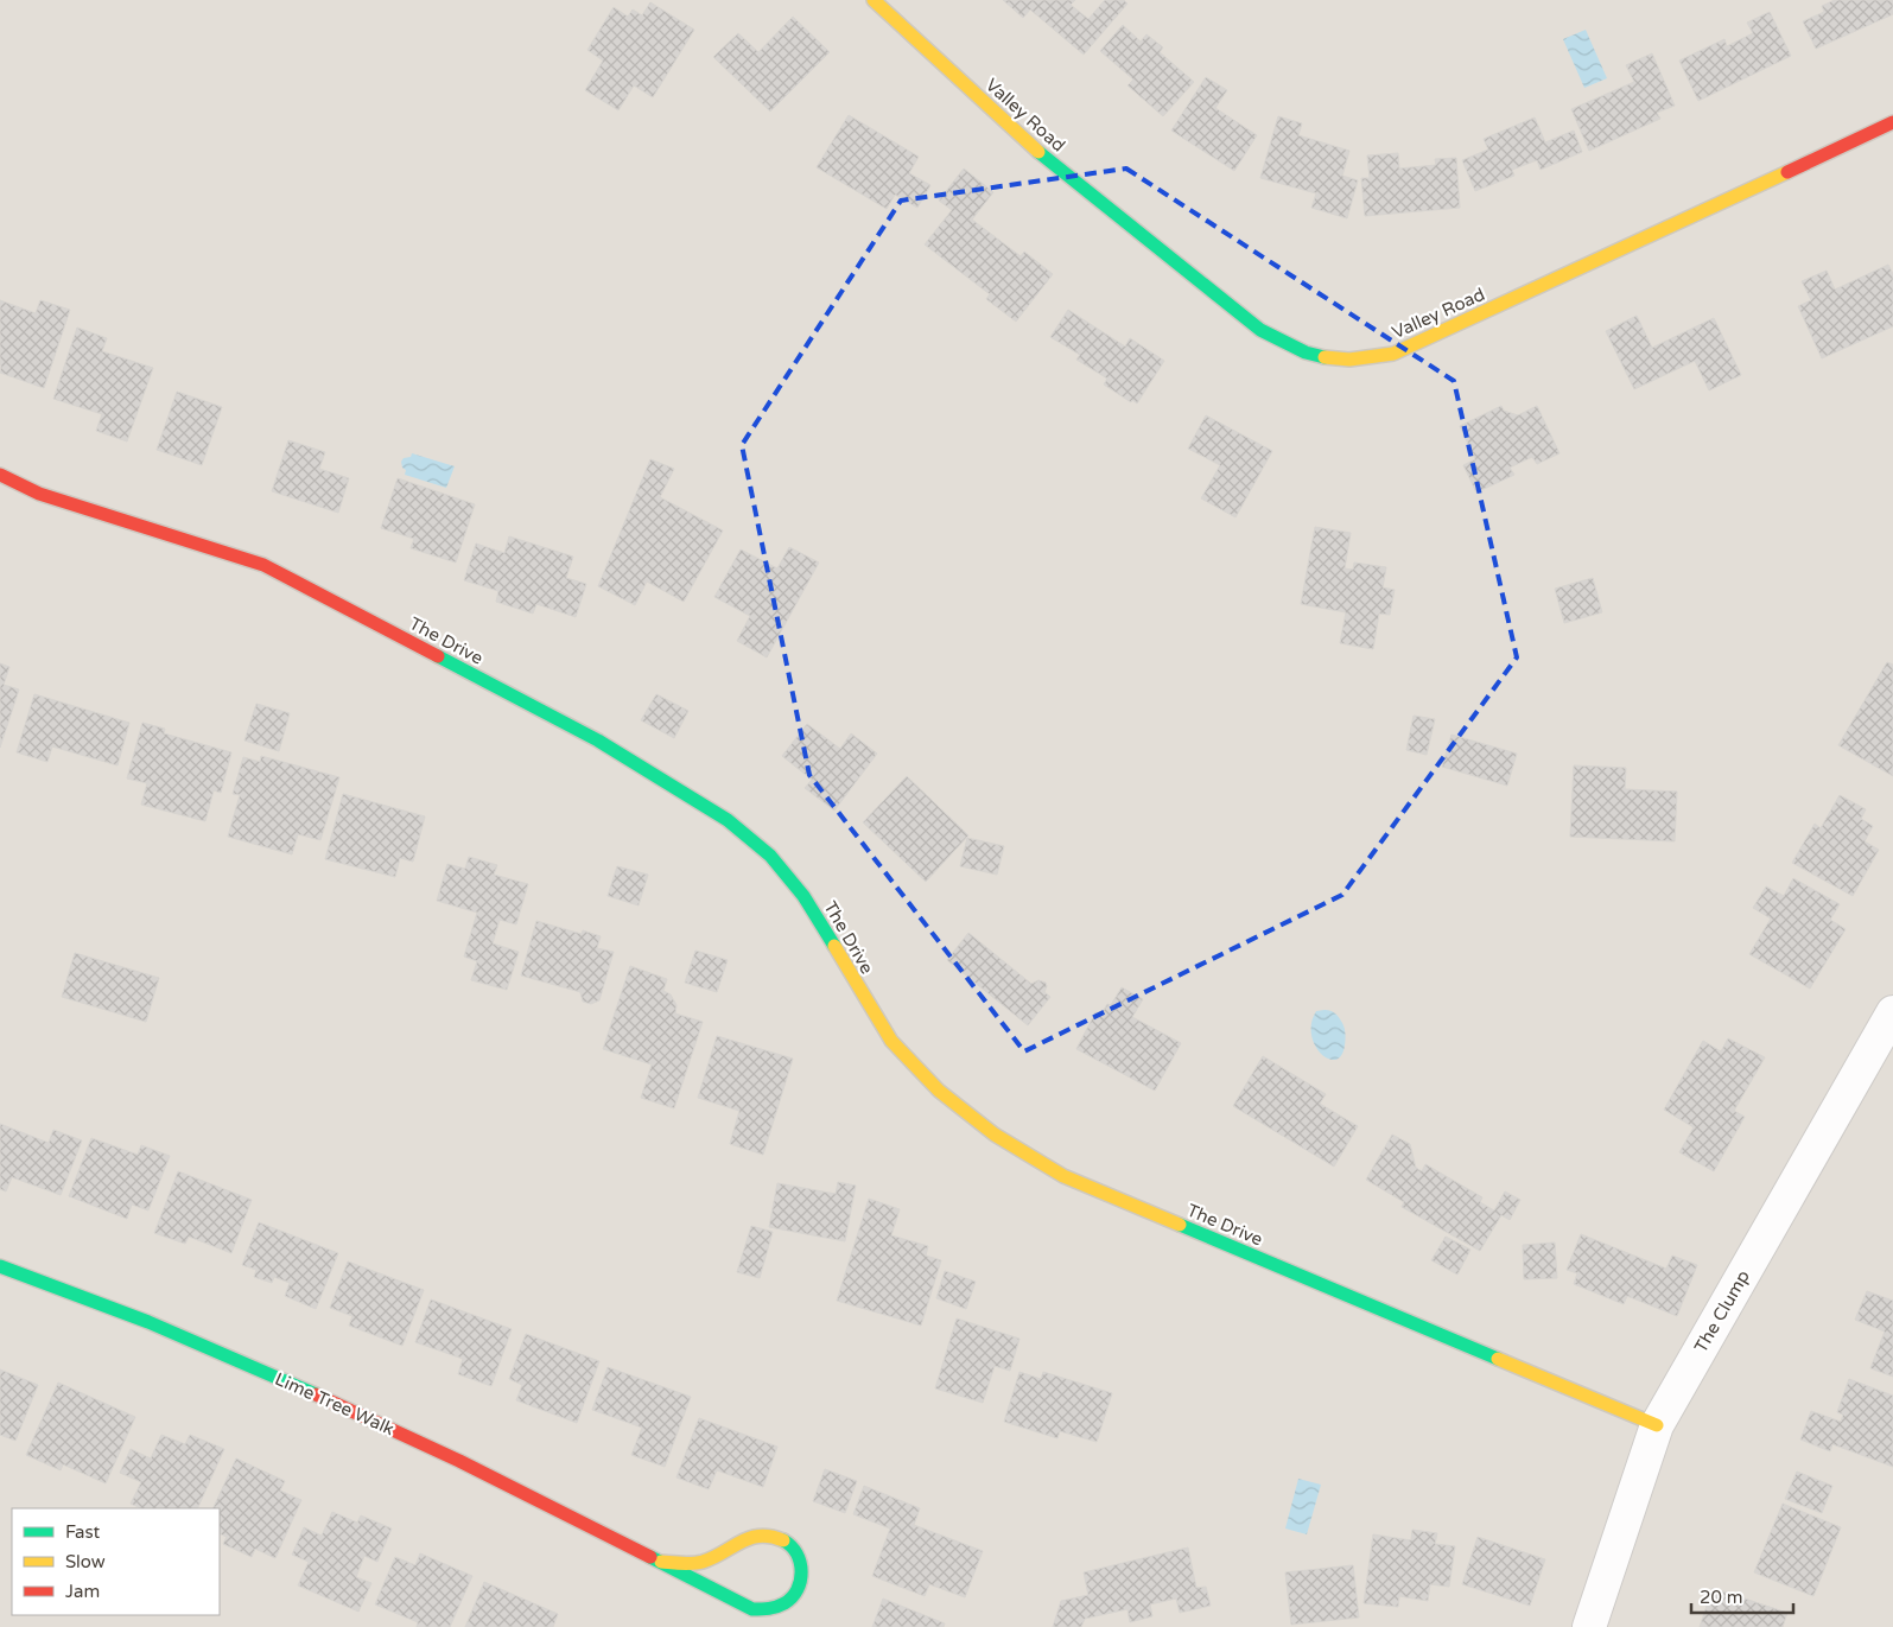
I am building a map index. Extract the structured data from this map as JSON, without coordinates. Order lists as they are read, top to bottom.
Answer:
{
  "streets": {
    "street": [
      "Valley Road",
      "The Drive",
      "The Clump",
      "Lime Tree Walk"
    ]
  },
  "crossings": [
    ["The Drive", "The Clump"]
  ],
  "legend": ["Fast", "Slow", "Jam"],
  "scale_bar": "20 m"
}
